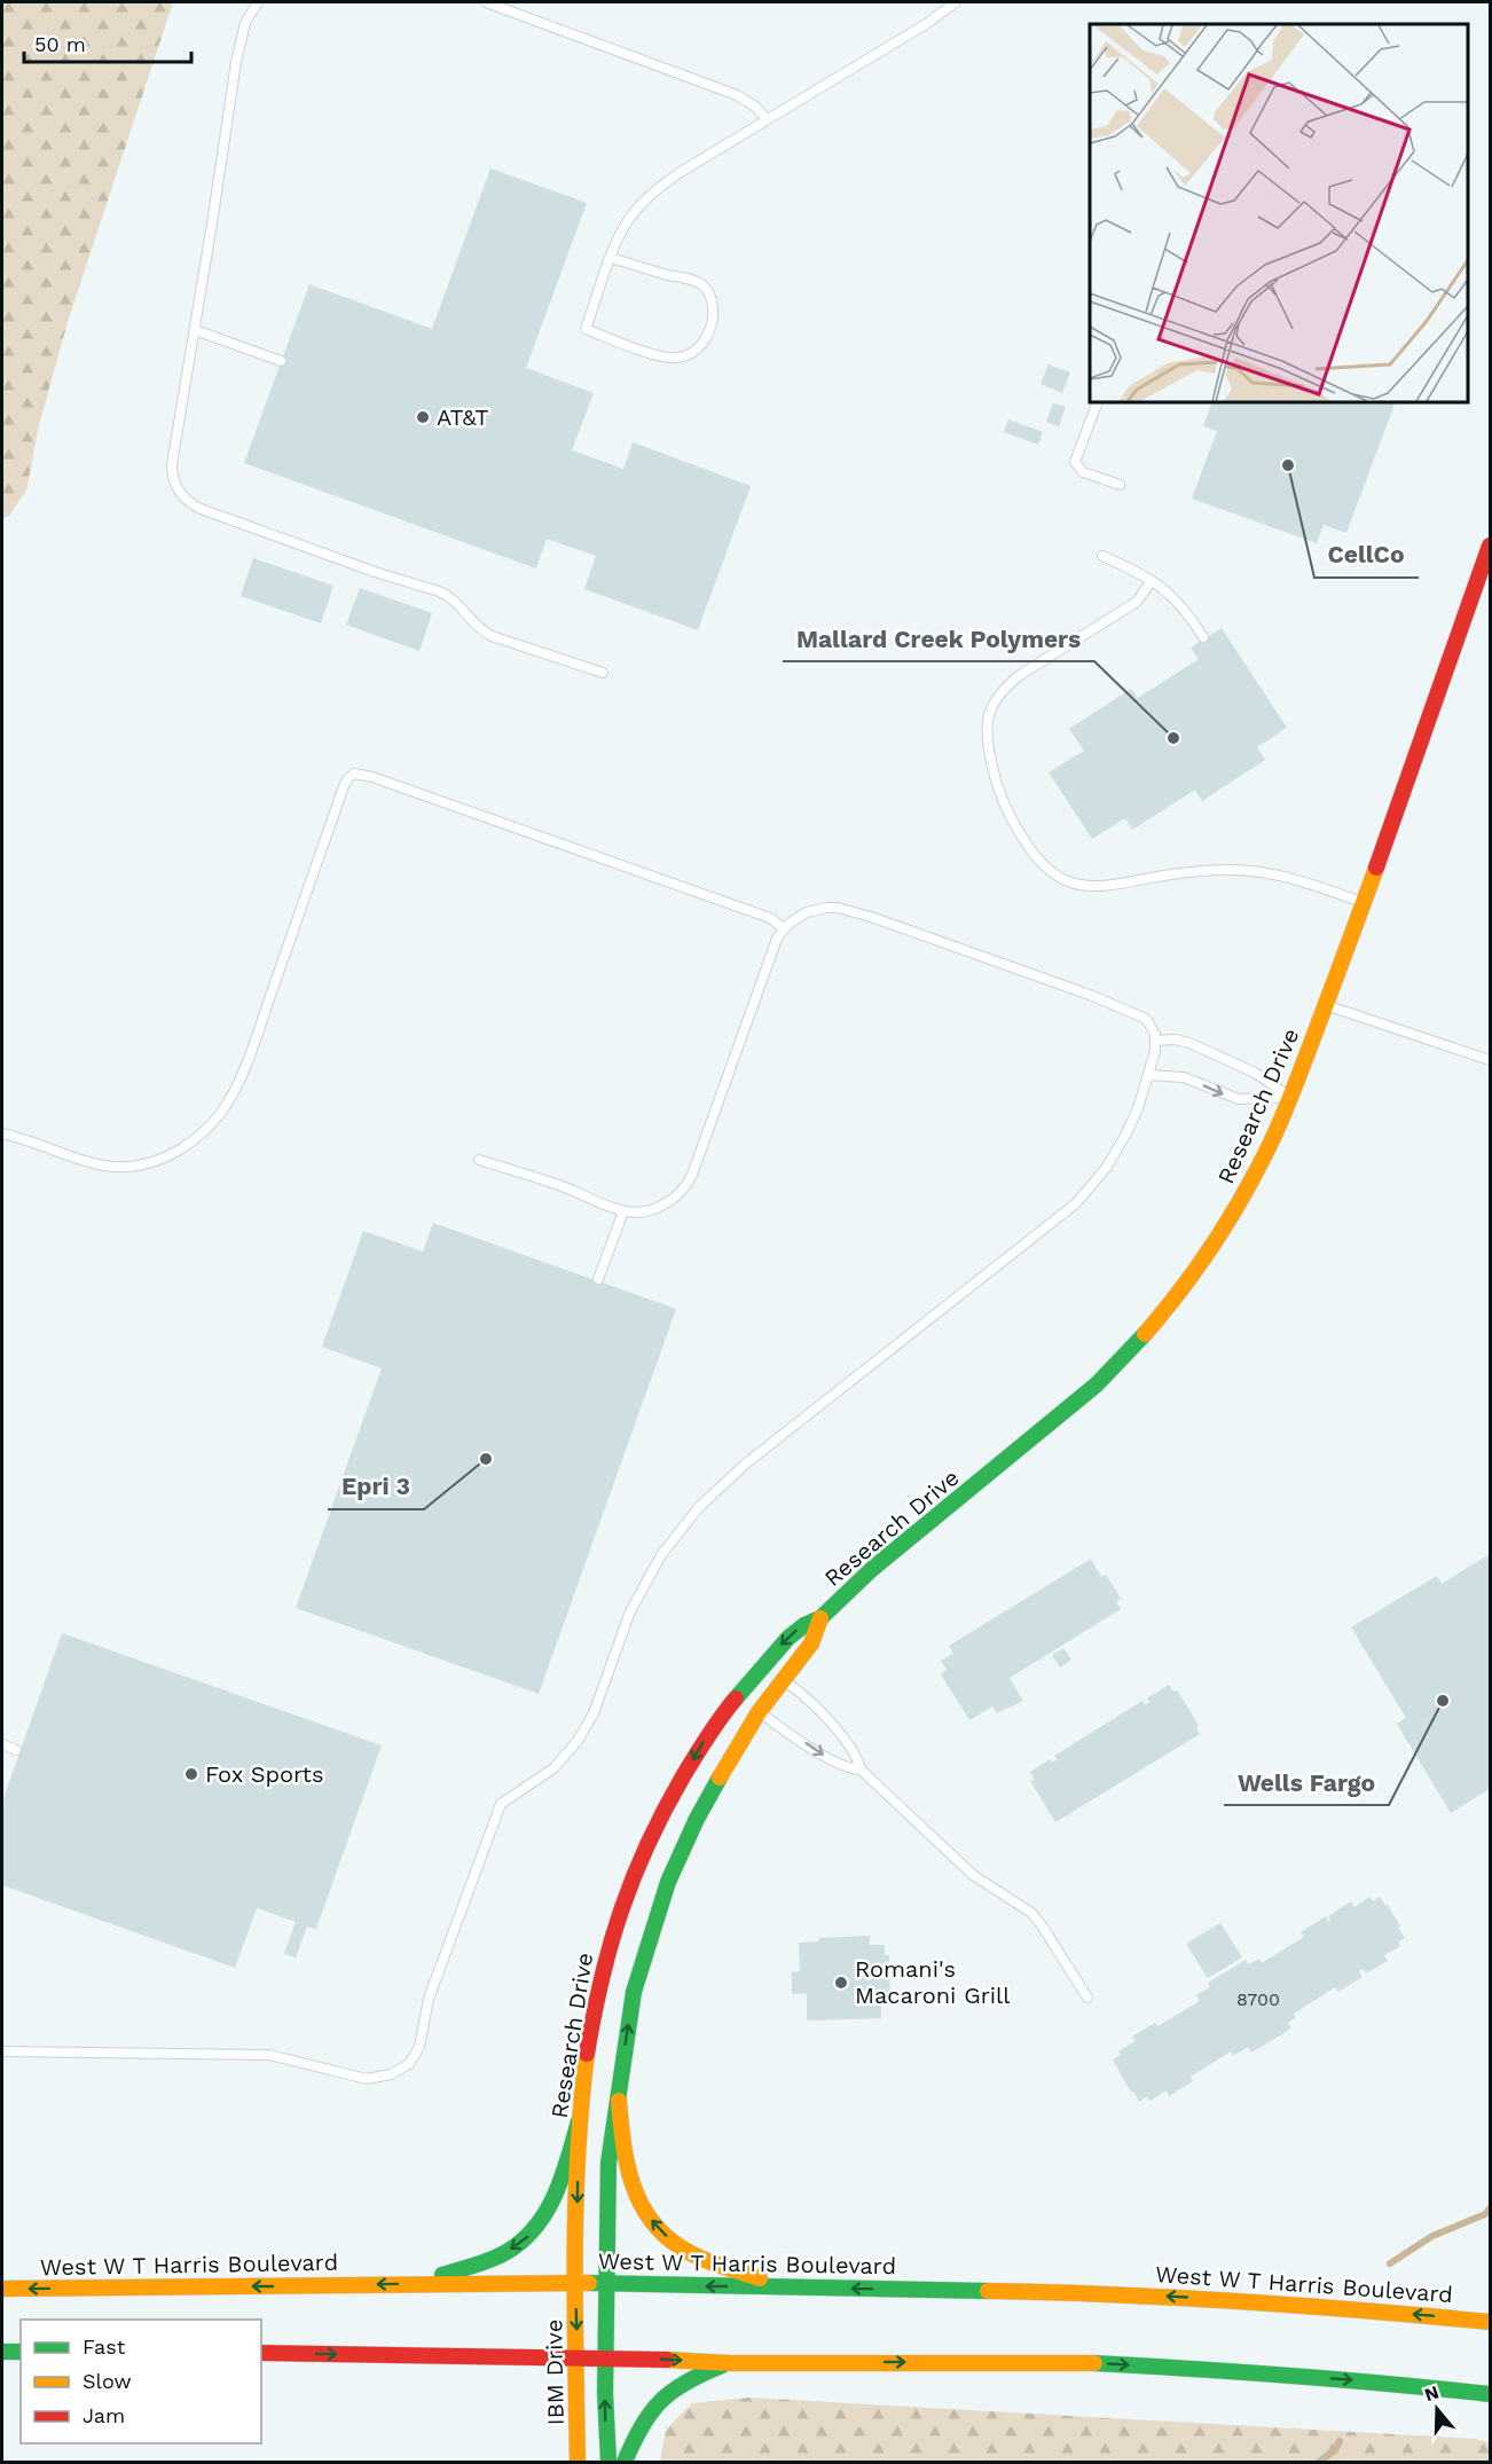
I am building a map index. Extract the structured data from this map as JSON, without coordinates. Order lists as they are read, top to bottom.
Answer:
{
  "streets": {
    "main road": ["Research Drive", "West W T Harris Boulevard", "IBM Drive"]
  },
  "crossings": [
    ["Research Drive", "West W T Harris Boulevard"],
    ["Research Drive", "IBM Drive"],
    ["West W T Harris Boulevard", "IBM Drive"]
  ],
  "places": [
    "AT&T",
    "CellCo",
    "Mallard Creek Polymers",
    "Epri 3",
    "Wells Fargo",
    "Fox Sports",
    "Romani's Macaroni Grill"
  ],
  "house_numbers": ["8700"],
  "legend": ["Fast", "Slow", "Jam"],
  "scale_bar": "50 m",
  "north": "top"
}
